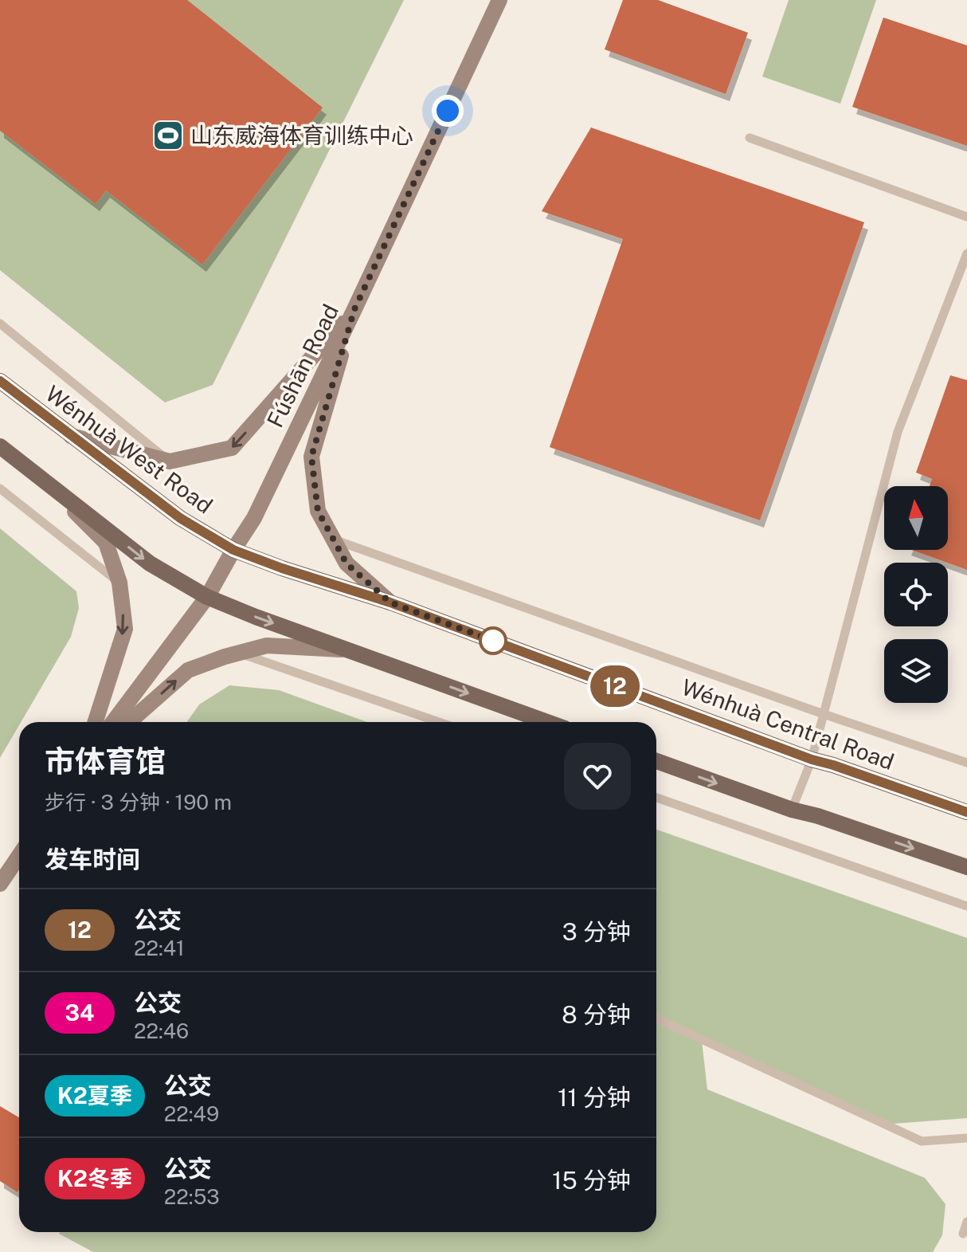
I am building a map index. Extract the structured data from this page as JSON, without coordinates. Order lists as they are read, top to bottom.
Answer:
{
  "streets": {
    "main road": ["Fúshān Road", "Wénhuà West Road", "Wénhuà Central Road"]
  },
  "crossings": [
    ["Fúshān Road", "Wénhuà West Road"],
    ["Fúshān Road", "Wénhuà Central Road"],
    ["Wénhuà West Road", "Wénhuà Central Road"]
  ],
  "places": {
    "sports": ["山东威海体育训练中心"]
  },
  "lines": ["bus line 12"],
  "north": "top",
  "page": {
    "on_map": "12",
    "heading": [
      ["市体育馆", "步行 · 3 分钟 · 190 m"],
      "发车时间"
    ],
    "list": [
      {
        "mark": "12",
        "name": "公交",
        "note": "22:41",
        "value": "3 分钟"
      },
      {
        "mark": "34",
        "name": "公交",
        "note": "22:46",
        "value": "8 分钟"
      },
      {
        "mark": "K2夏季",
        "name": "公交",
        "note": "22:49",
        "value": "11 分钟"
      },
      {
        "mark": "K2冬季",
        "name": "公交",
        "note": "22:53",
        "value": "15 分钟"
      }
    ]
  }
}
